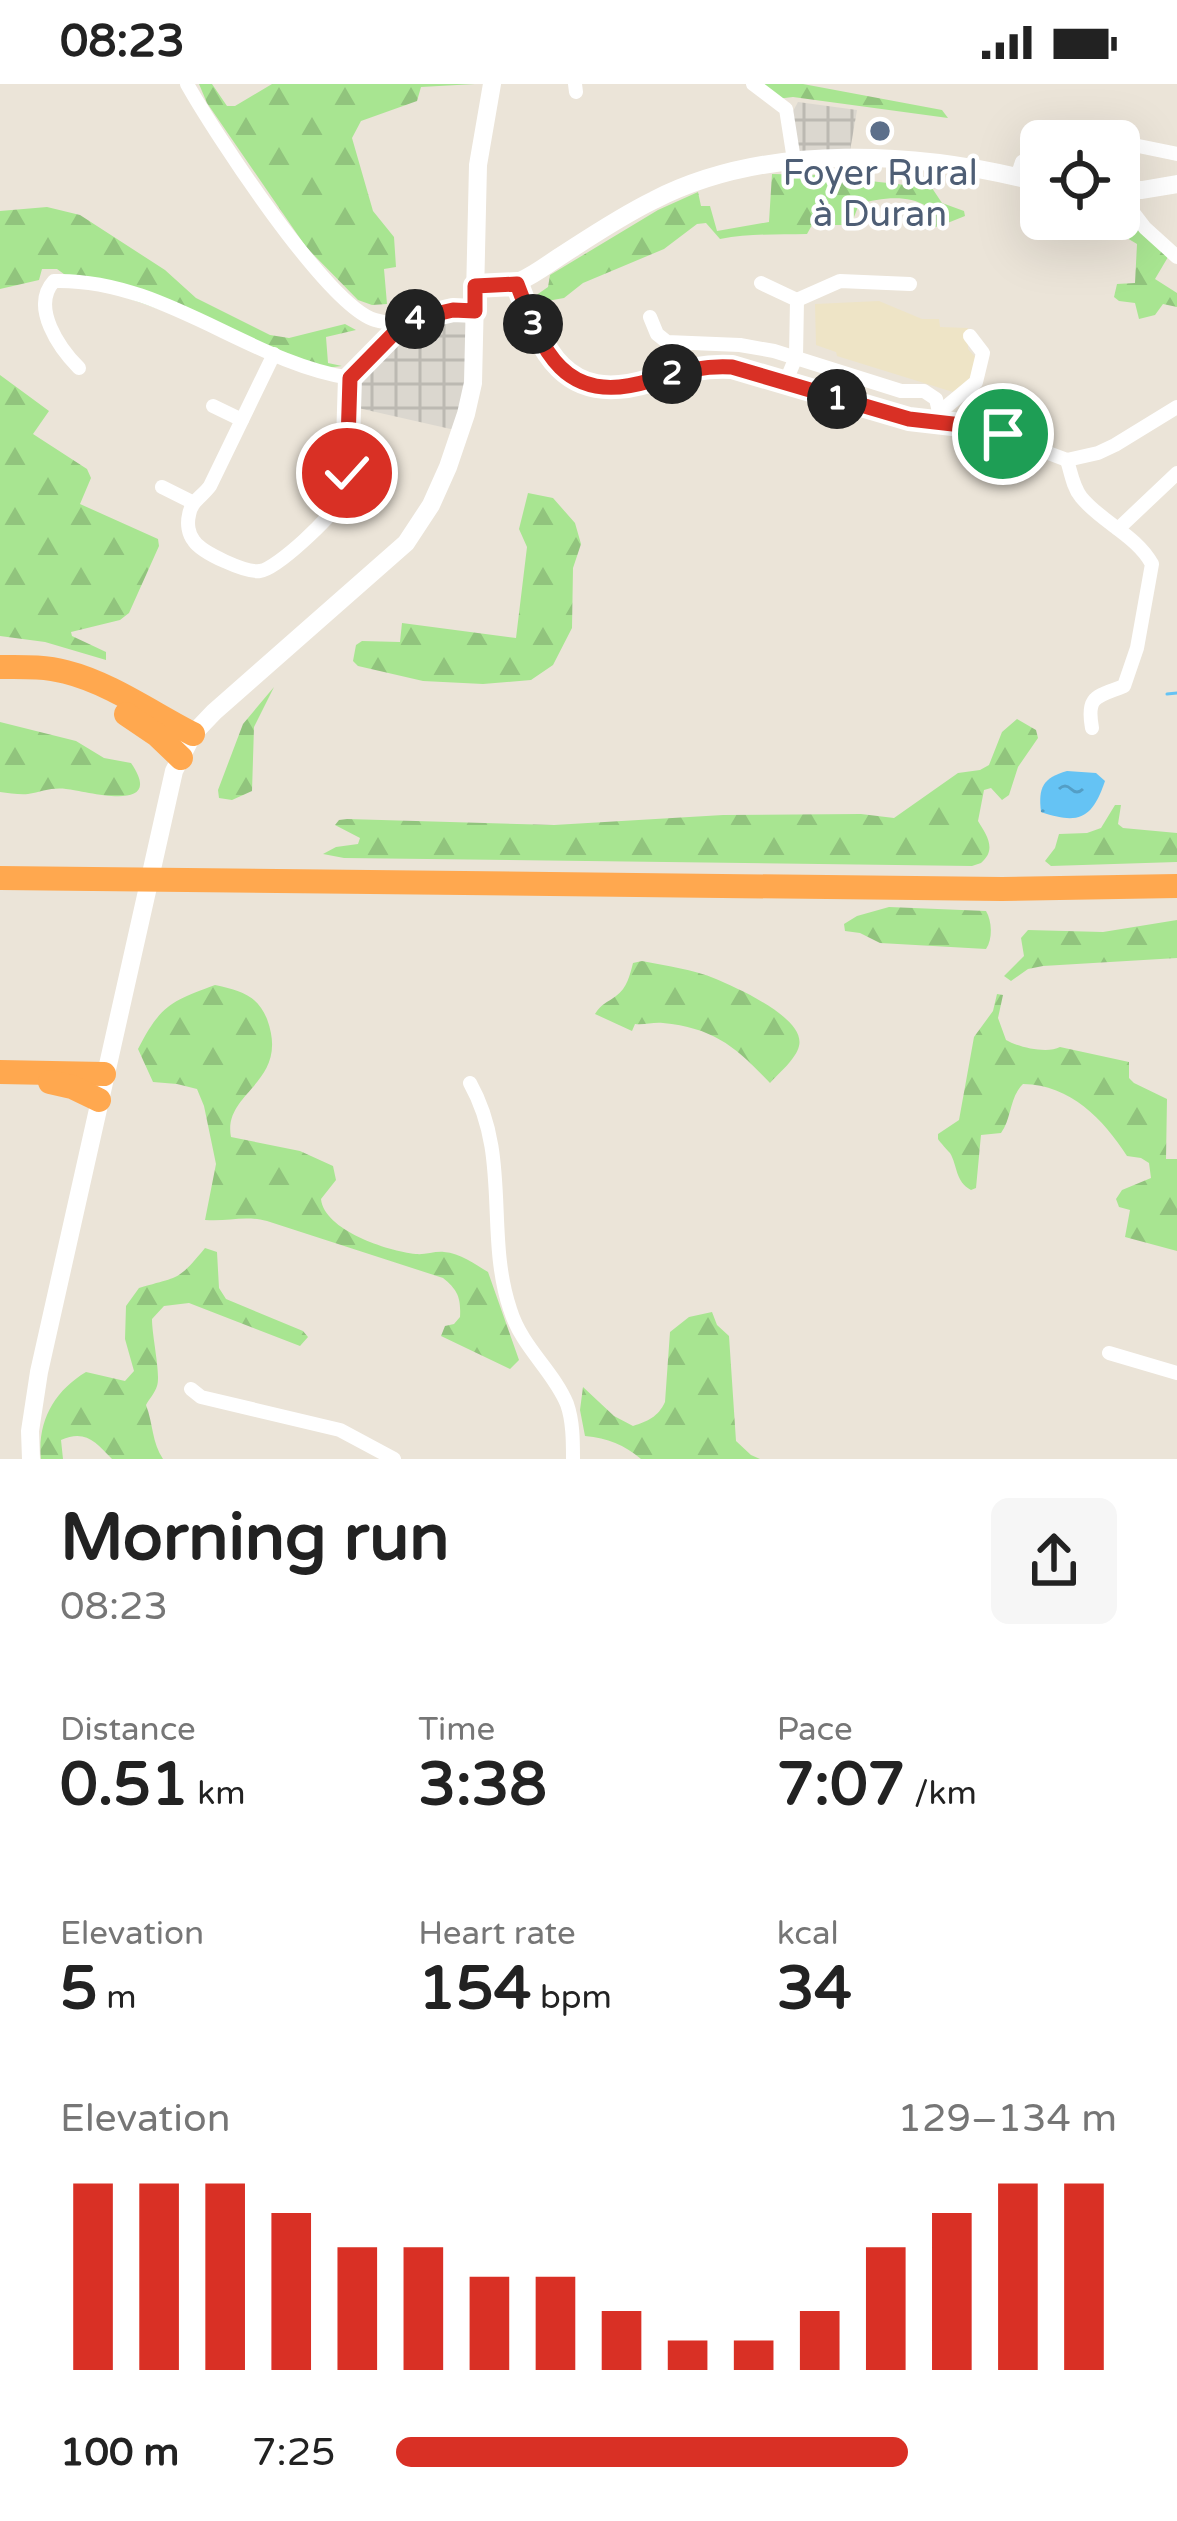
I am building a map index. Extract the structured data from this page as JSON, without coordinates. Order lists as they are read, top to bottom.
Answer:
{
  "places": ["Foyer Rural à Duran"],
  "page": {
    "status": "08:23",
    "pins": [
      "4",
      "3",
      "2",
      "1"
    ],
    "heading": ["Morning run", "08:23"],
    "stats": [
      ["Distance", "0.51 km"],
      ["Time", "3:38"],
      ["Pace", "7:07 /km"],
      ["Elevation", "5 m"],
      ["Heart rate", "154 bpm"],
      ["kcal", "34"]
    ],
    "chart": ["Elevation", "129–134 m"],
    "list": [
      {
        "name": "100 m",
        "note": "7:25"
      }
    ]
  }
}
